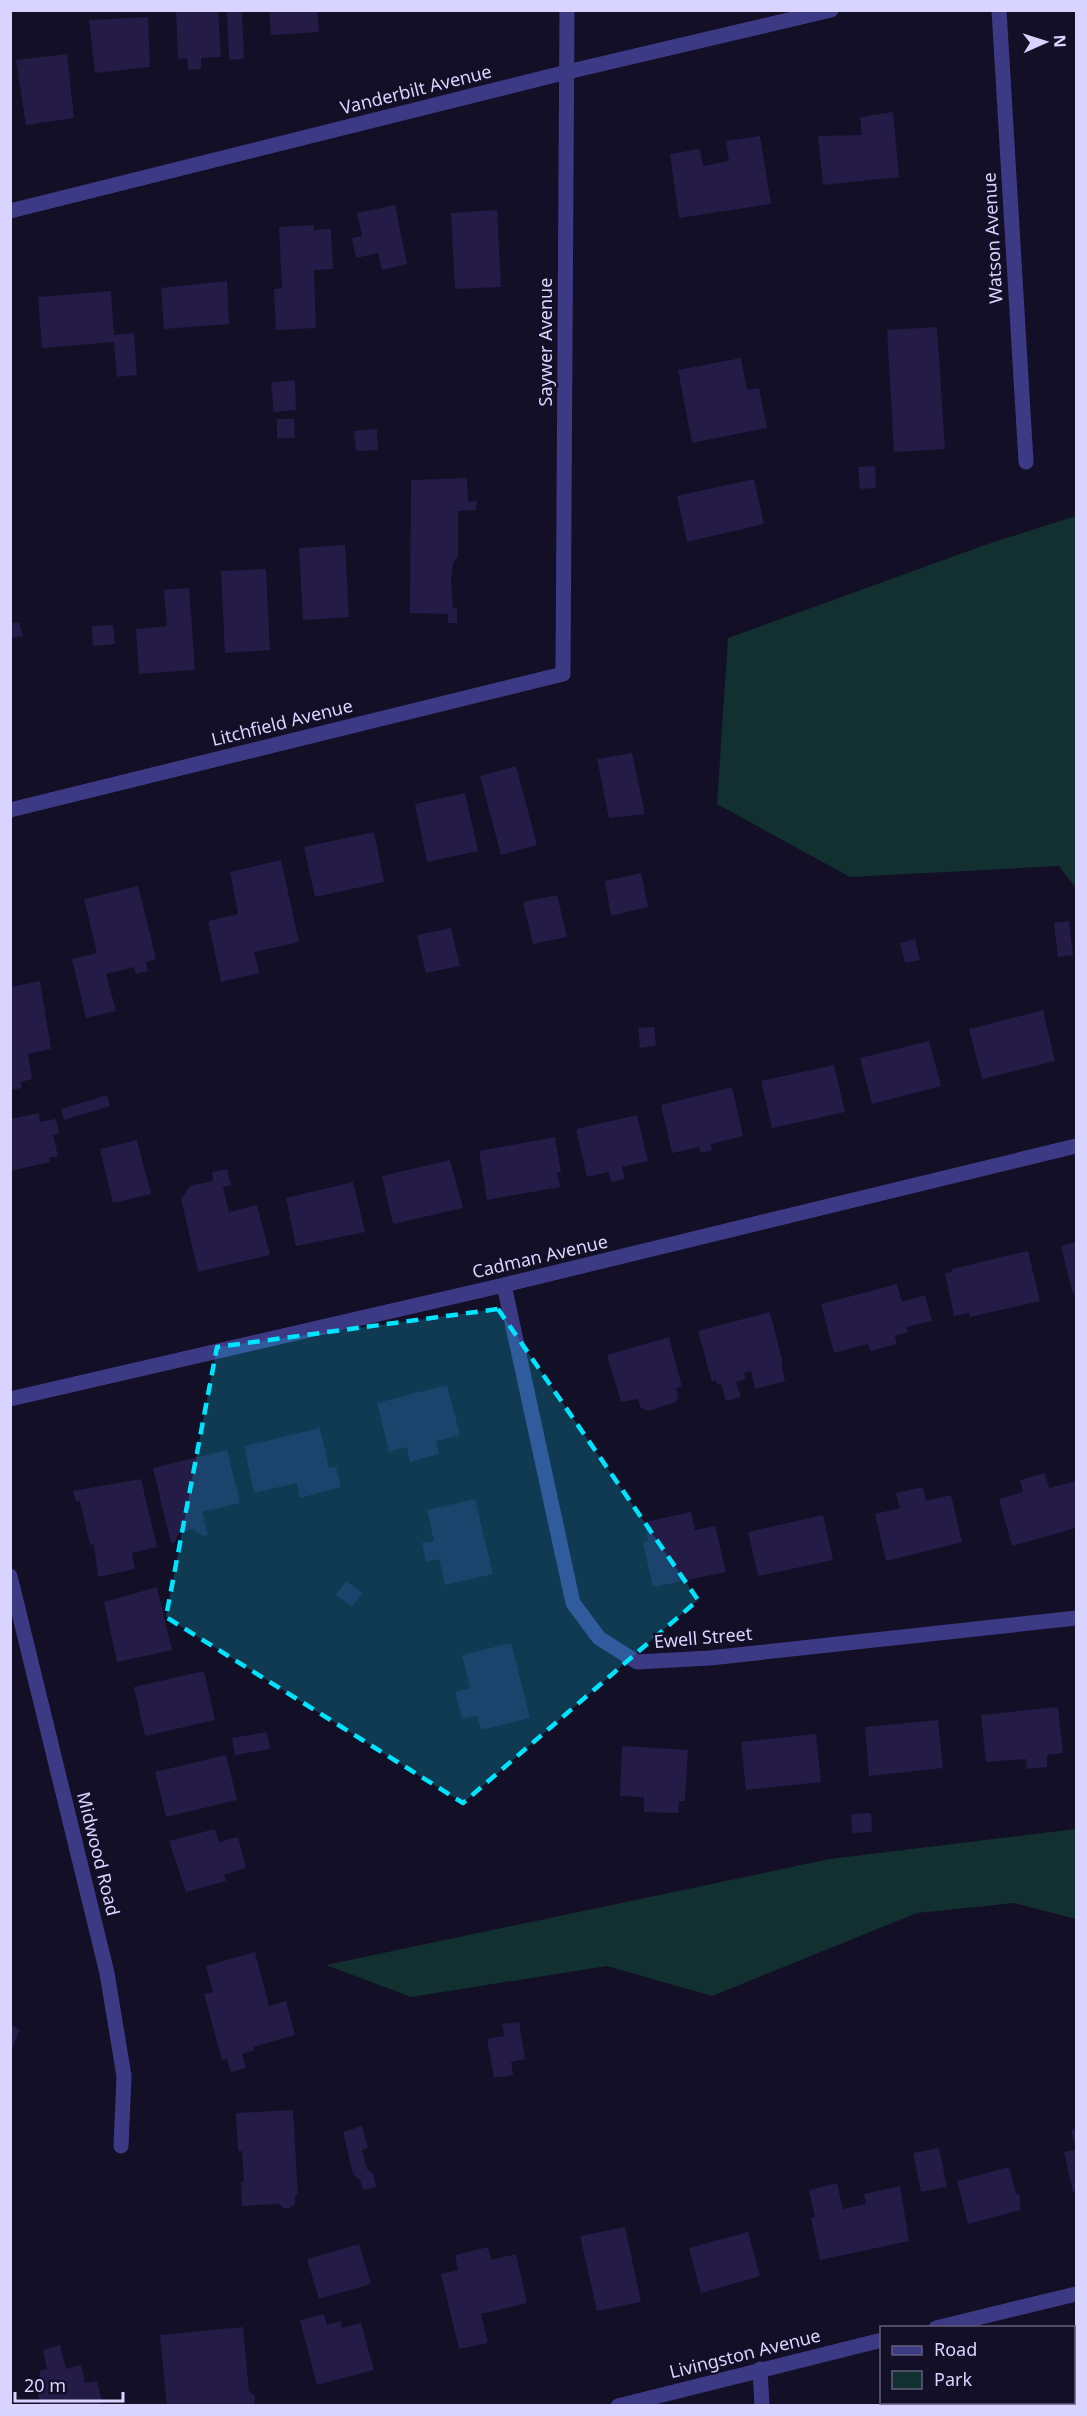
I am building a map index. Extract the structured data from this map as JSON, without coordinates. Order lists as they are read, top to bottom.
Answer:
{
  "streets": {
    "street": [
      "Vanderbilt Avenue",
      "Watson Avenue",
      "Saywer Avenue",
      "Litchfield Avenue",
      "Cadman Avenue",
      "Ewell Street",
      "Midwood Road",
      "Livingston Avenue"
    ]
  },
  "crossings": [
    ["Vanderbilt Avenue", "Saywer Avenue"],
    ["Saywer Avenue", "Litchfield Avenue"],
    ["Cadman Avenue", "Ewell Street"]
  ],
  "legend": ["Road", "Park"],
  "scale_bar": "20 m",
  "north": "right"
}
